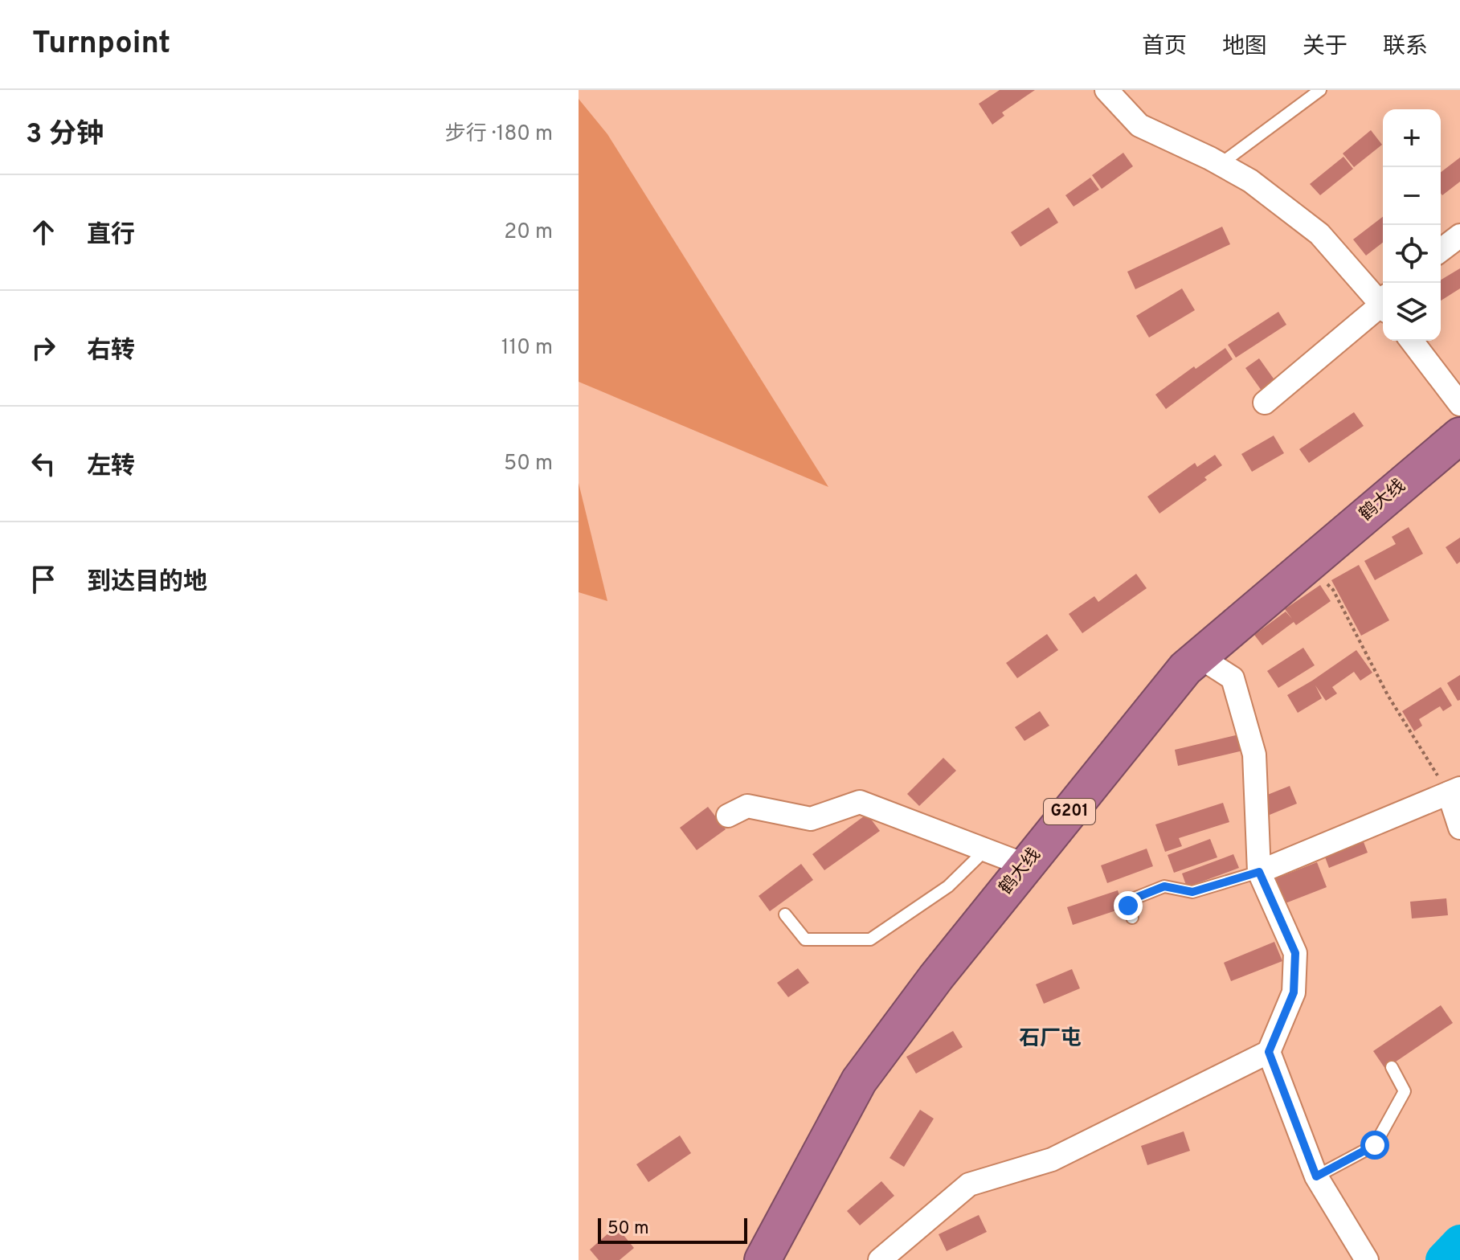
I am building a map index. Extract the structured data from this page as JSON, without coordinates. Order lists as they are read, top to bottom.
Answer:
{
  "streets": {
    "highway": ["鹤大线", "G201"]
  },
  "districts": ["石厂屯"],
  "scale_bar": "50 m",
  "page": {
    "header": "Turnpoint",
    "nav": [
      "首页",
      "地图",
      "关于",
      "联系"
    ],
    "heading": ["3 分钟", "步行 · 180 m"],
    "map_buttons": ["+", "−"],
    "list": [
      ["直行", "20 m"],
      ["右转", "110 m"],
      ["左转", "50 m"],
      "到达目的地"
    ],
    "scale": "50 m"
  }
}
